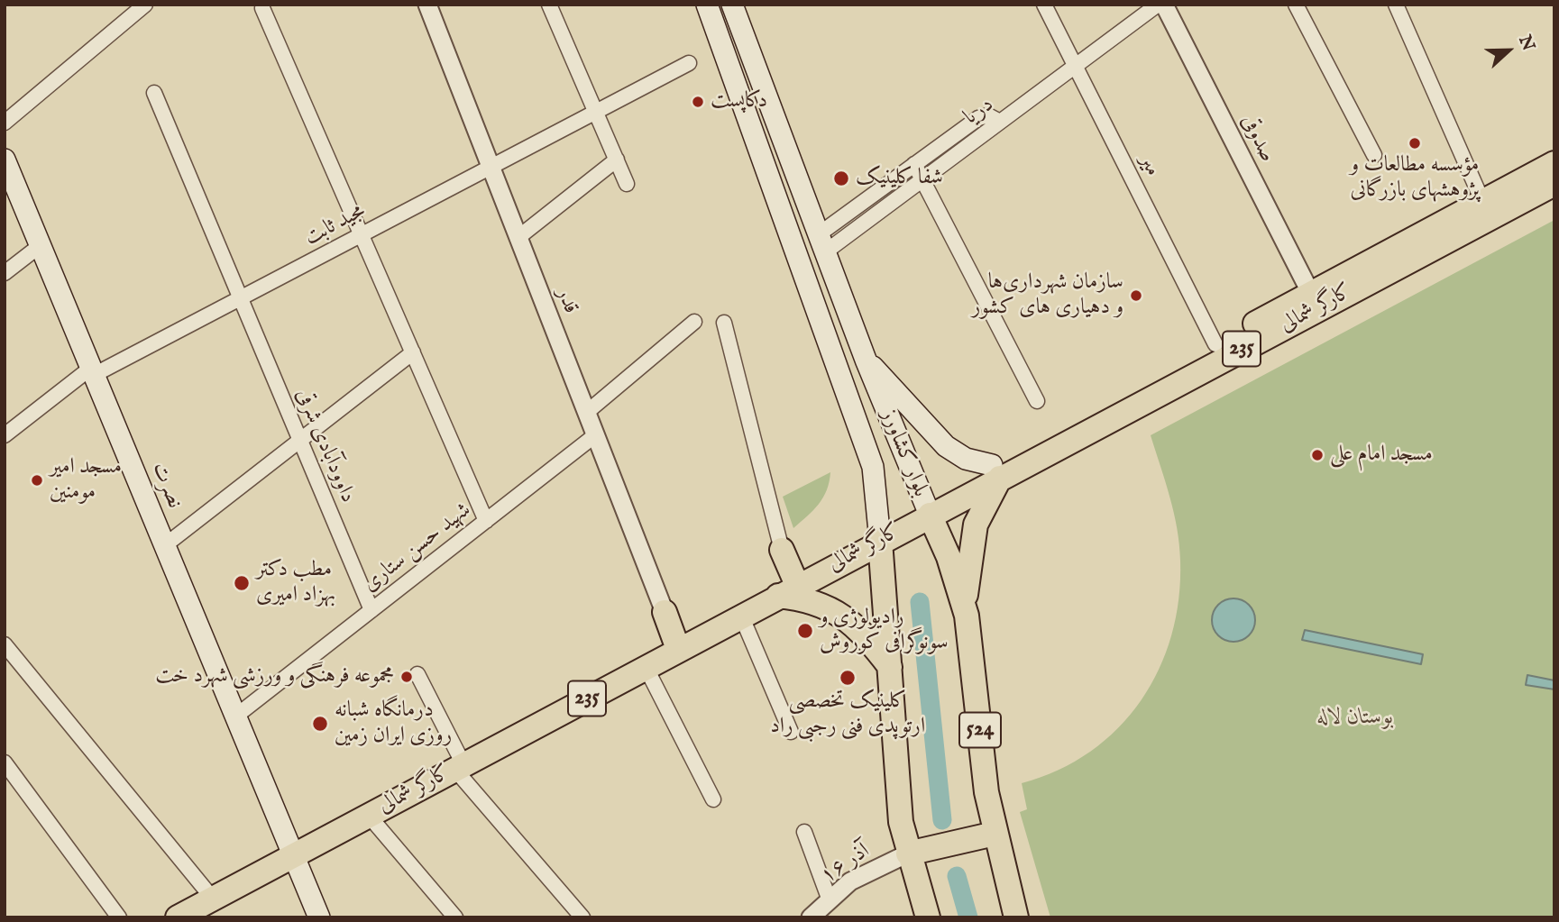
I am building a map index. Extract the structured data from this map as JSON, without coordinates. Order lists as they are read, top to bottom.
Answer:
{
  "streets": {
    "main road": [
      "کارگر شمالی",
      "235",
      "بلوار کشاورز",
      "نصرت",
      "524"
    ],
    "street": [
      "دریا",
      "صدوقی",
      "میر",
      "مجید ثابت",
      "قدر",
      "داوودآبادی شرقی",
      "شهید حسن ستاری",
      "۱۶ آذر"
    ]
  },
  "crossings": [
    ["دریا", "میر"],
    ["دریا", "بلوار کشاورز"],
    ["صدوقی", "کارگر شمالی"],
    ["میر", "کارگر شمالی"],
    ["مجید ثابت", "قدر"],
    ["مجید ثابت", "داوودآبادی شرقی"],
    ["مجید ثابت", "نصرت"],
    ["قدر", "شهید حسن ستاری"],
    ["کارگر شمالی", "بلوار کشاورز"],
    ["کارگر شمالی", "نصرت"],
    ["داوودآبادی شرقی", "شهید حسن ستاری"],
    ["بلوار کشاورز", "۱۶ آذر"],
    ["نصرت", "شهید حسن ستاری"]
  ],
  "parks": ["بوستان لاله"],
  "places": [
    "دکاپست",
    "مؤسسه مطالعات و پژوهشهای بازرگانی",
    "شفا کلینیک",
    "سازمان شهرداری‌ها و دهیاری‌ های کشور",
    "مسجد امام علی",
    "مسجد امیر مومنین",
    "مطب دکتر بهزاد امیری",
    "رادیولوژی و سونوگرافی کوروش",
    "مجموعه فرهنگی و ورزشی شهرد خت",
    "کلینیک تخصصی ارتوپدی فنی رجبی راد",
    "درمانگاه شبانه روزی ایران زمین"
  ],
  "north": "right"
}
